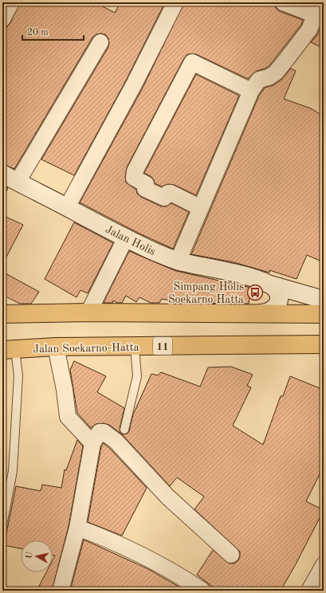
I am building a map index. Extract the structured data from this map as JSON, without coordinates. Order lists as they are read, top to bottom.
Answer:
{
  "streets": {
    "highway": ["11", "Jalan Soekarno-Hatta"],
    "street": ["Jalan Holis"]
  },
  "places": {
    "bus stop": ["Simpang Holis Soekarno Hatta"]
  },
  "scale_bar": "20 m",
  "north": "left"
}
